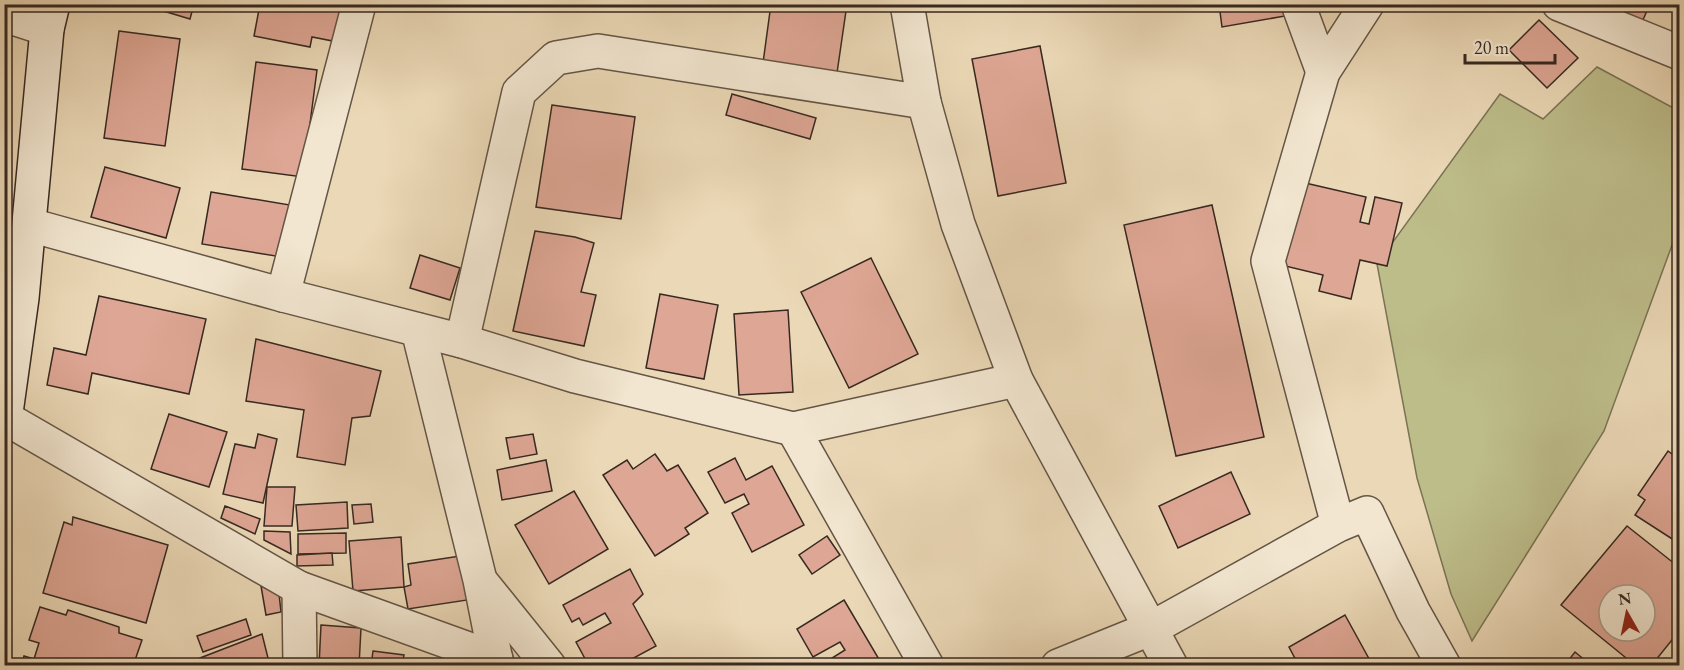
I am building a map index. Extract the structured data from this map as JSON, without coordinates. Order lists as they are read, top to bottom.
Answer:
{
  "scale_bar": "20 m",
  "north": "top"
}
